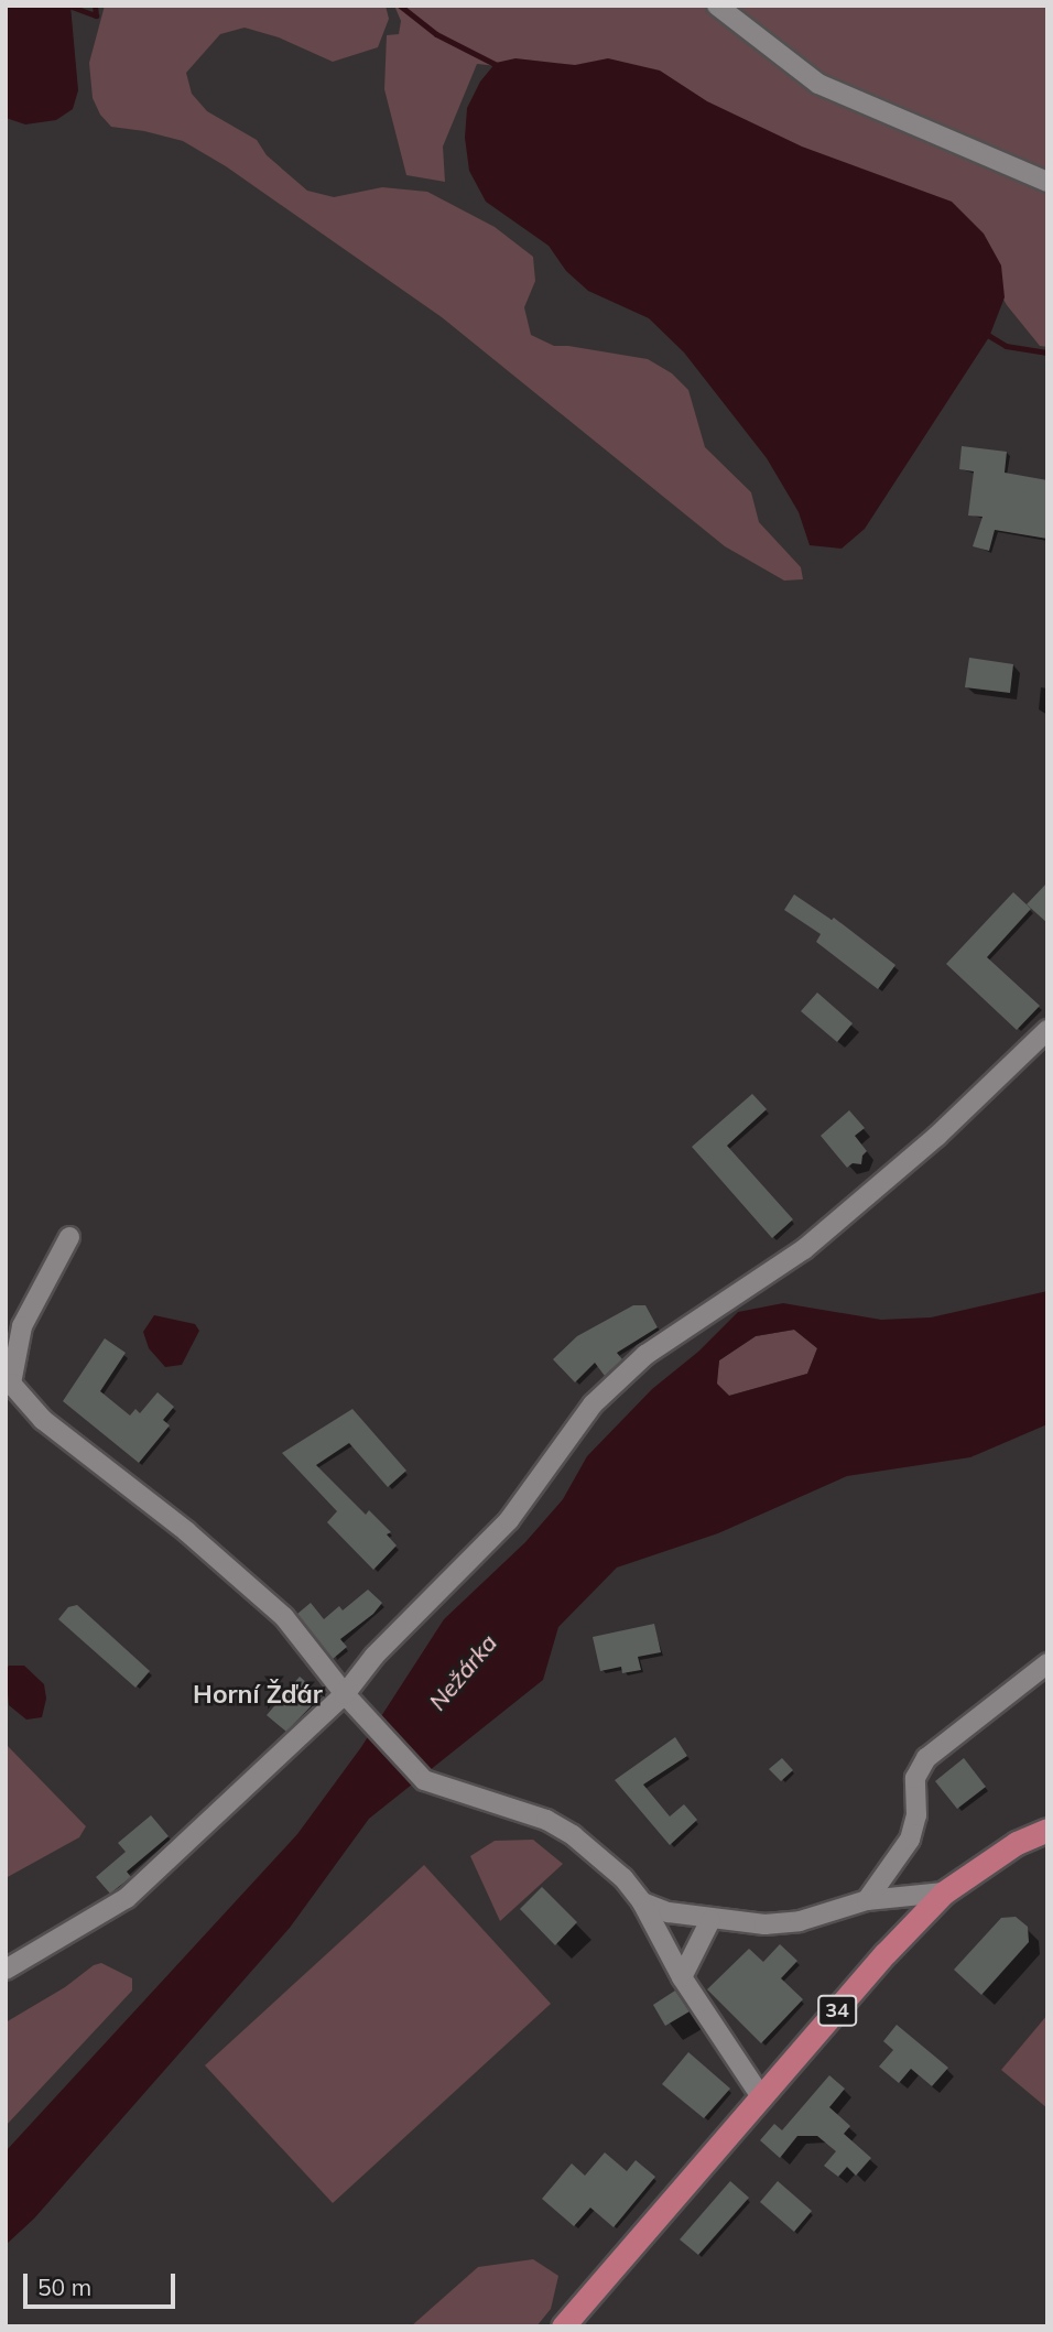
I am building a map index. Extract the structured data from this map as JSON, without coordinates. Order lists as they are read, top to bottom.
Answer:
{
  "streets": {
    "main road": ["34"]
  },
  "districts": ["Horní Žďár"],
  "water": ["Nežárka"],
  "scale_bar": "50 m"
}
